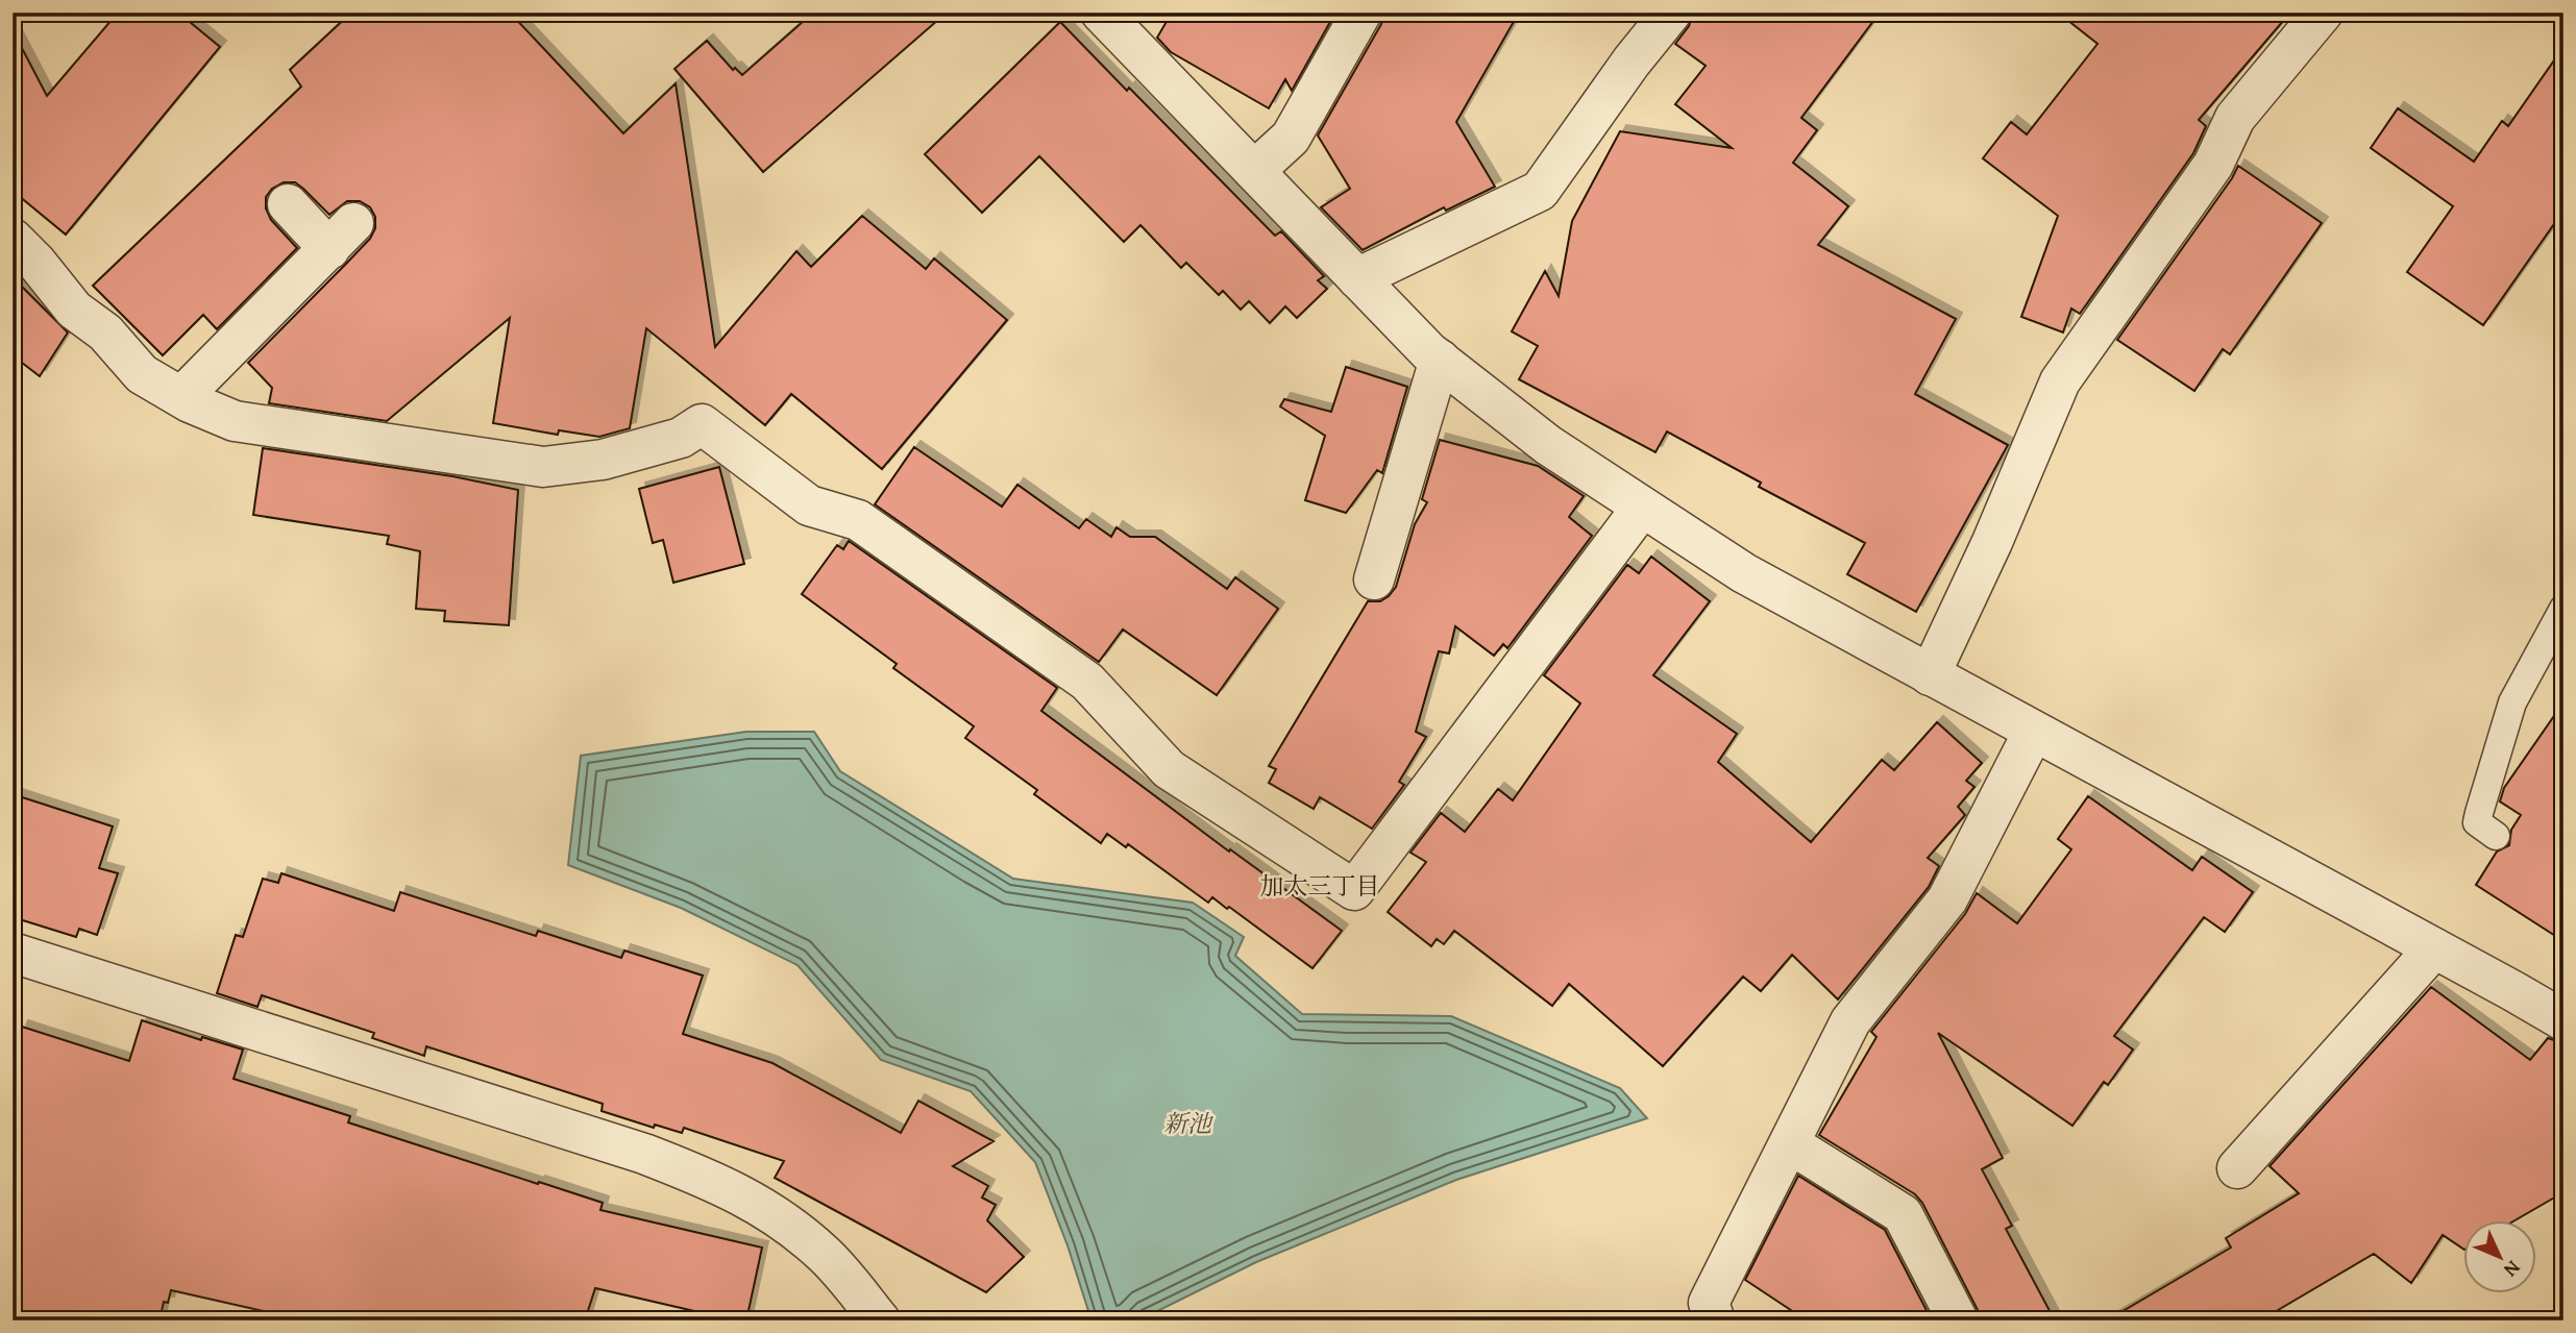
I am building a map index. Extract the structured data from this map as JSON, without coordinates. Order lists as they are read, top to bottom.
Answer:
{
  "districts": ["加太三丁目"],
  "water": ["新池"],
  "north": "bottom right"
}
